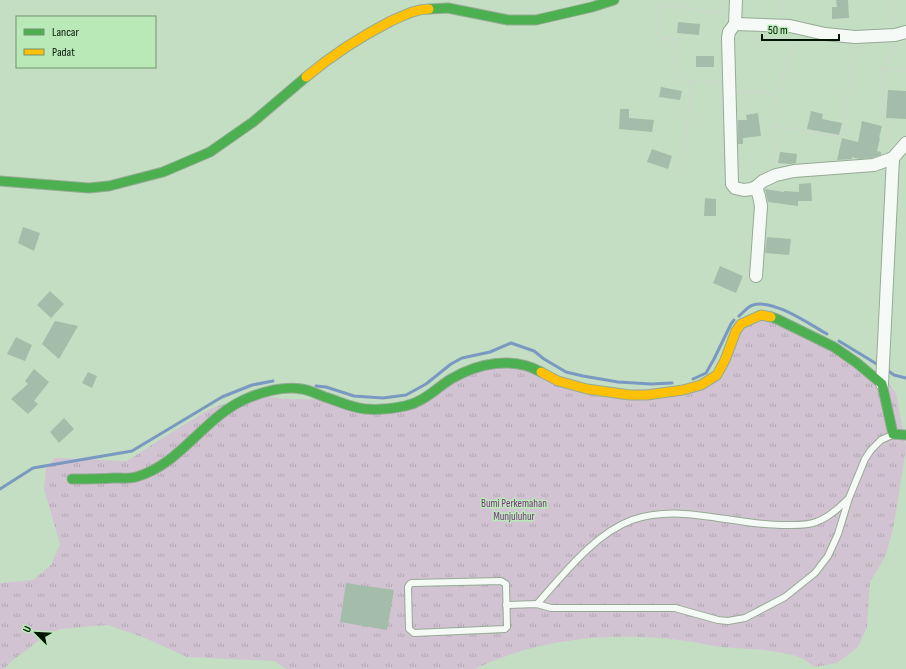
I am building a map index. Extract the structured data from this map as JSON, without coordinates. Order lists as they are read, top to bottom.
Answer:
{
  "parks": ["Bumi Perkemahan Munjuluhur"],
  "legend": ["Lancar", "Padat"],
  "scale_bar": "50 m",
  "north": "top left"
}
